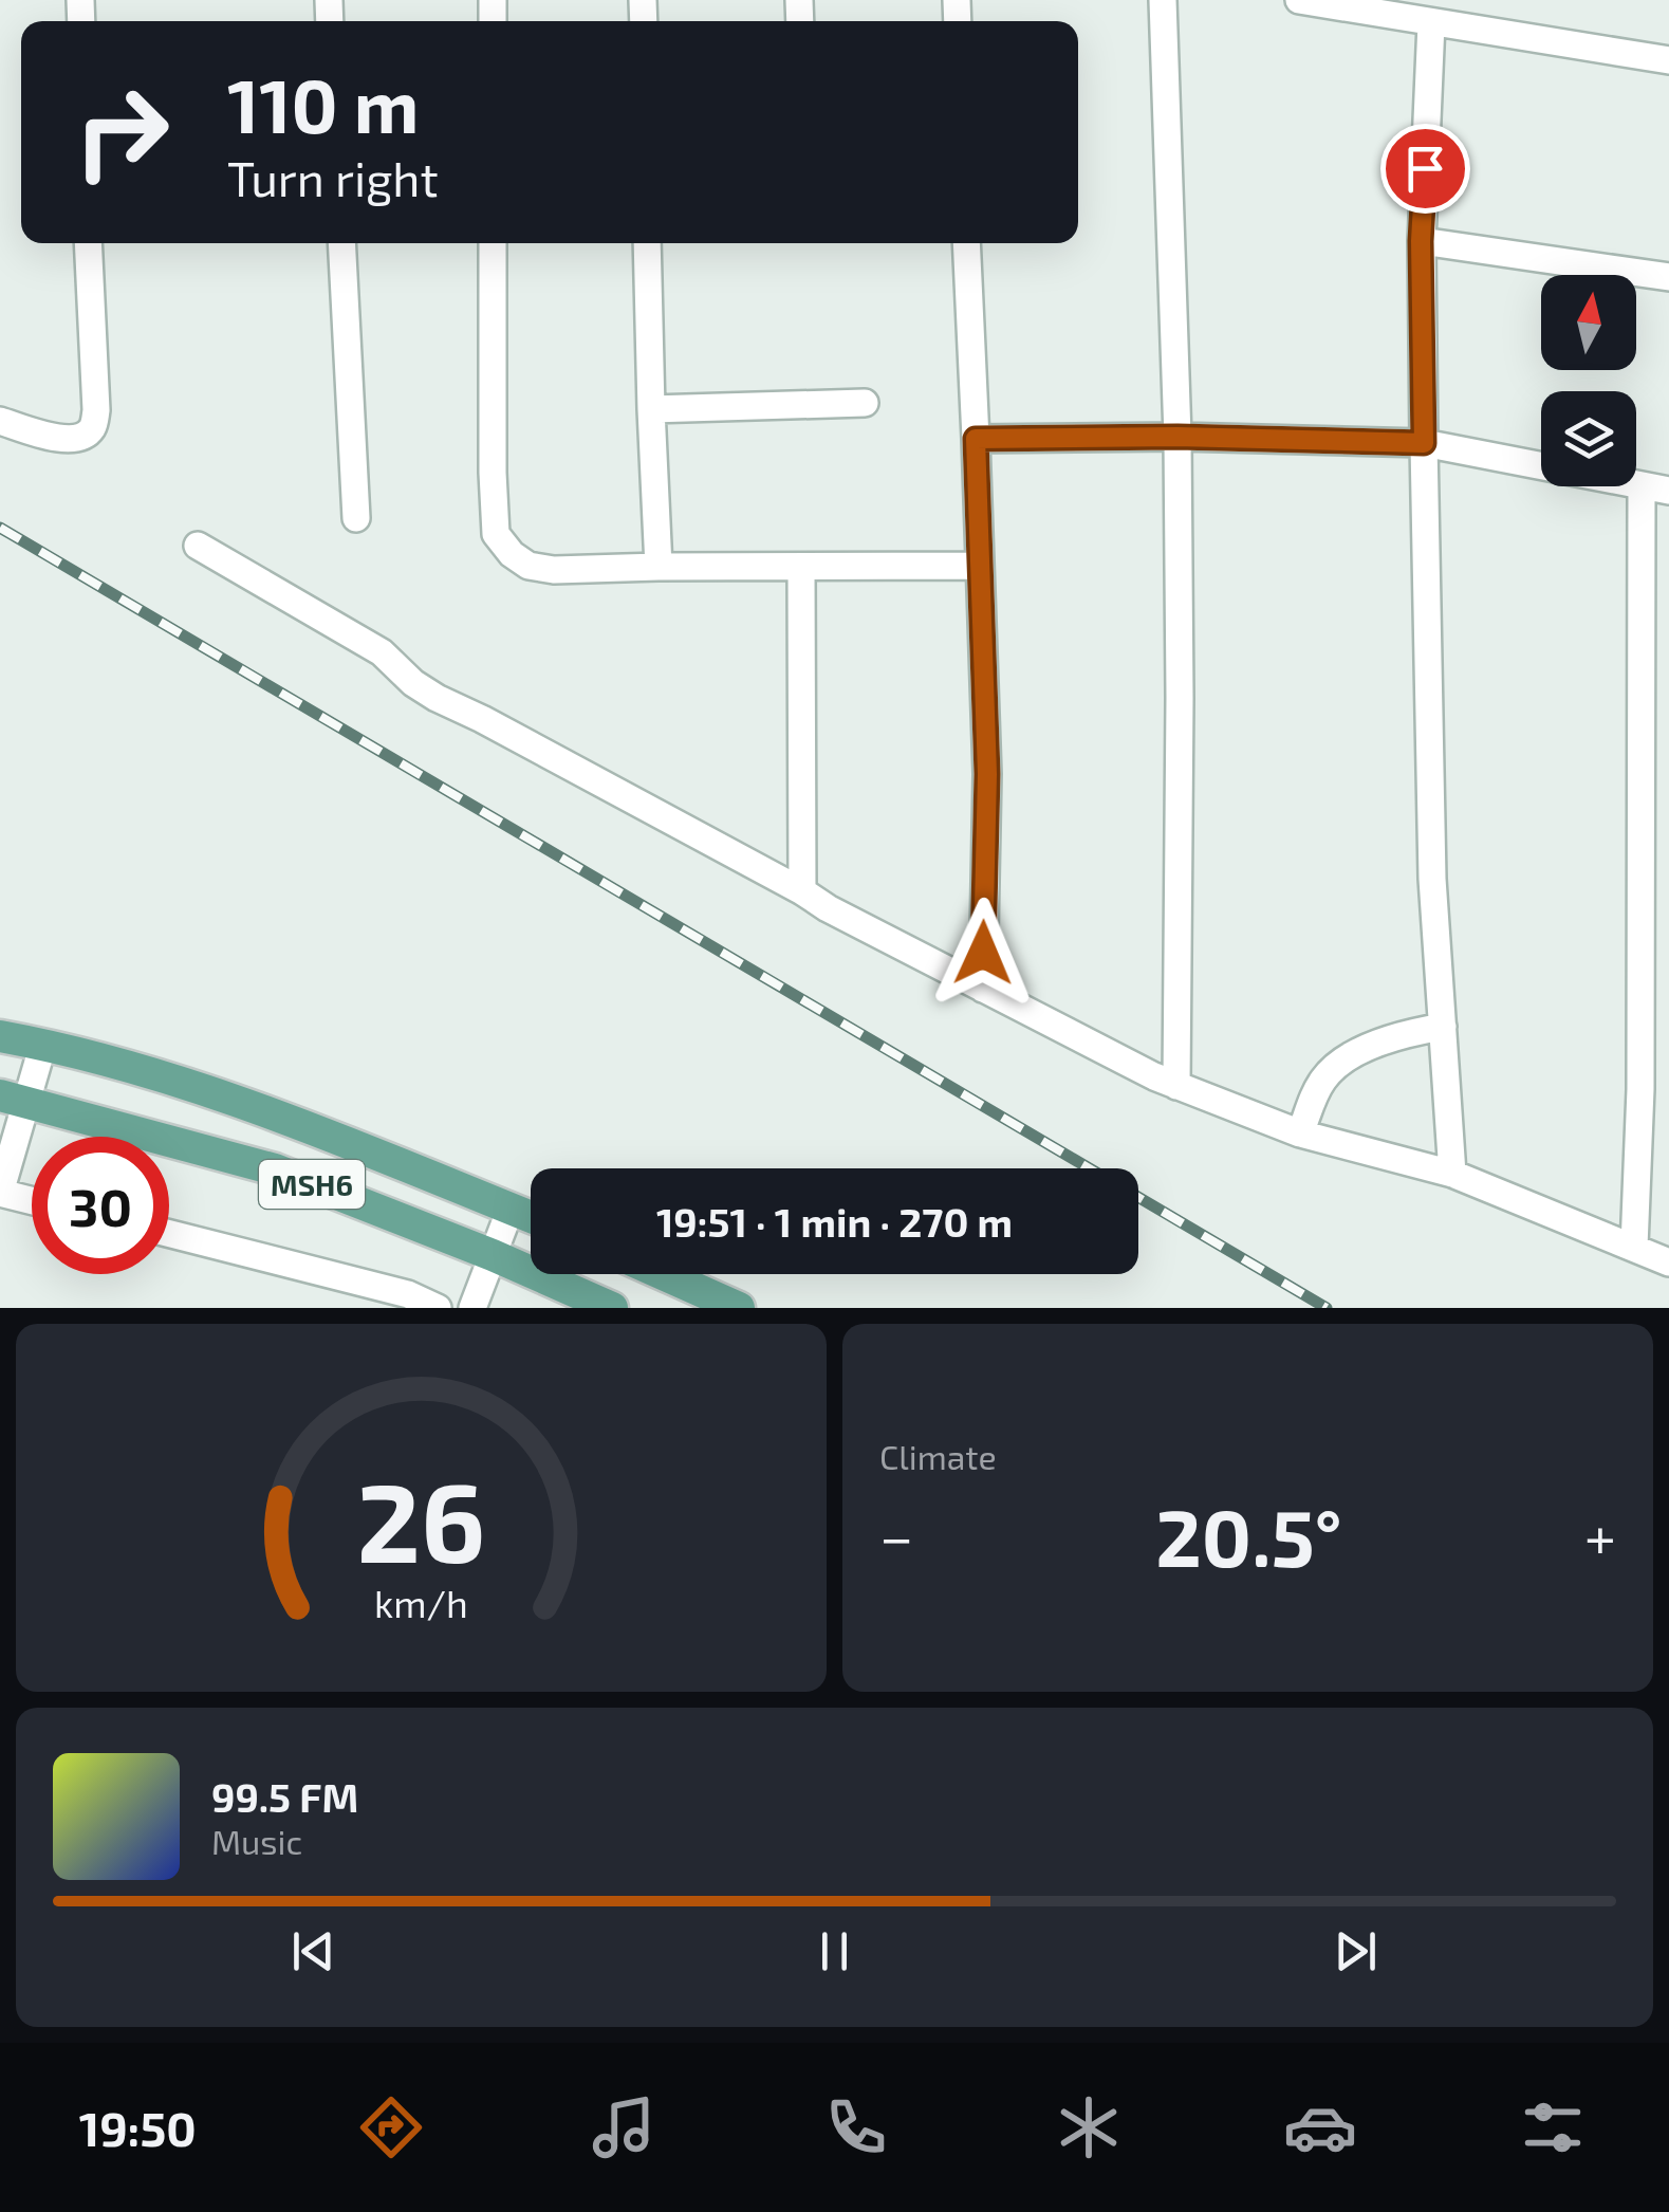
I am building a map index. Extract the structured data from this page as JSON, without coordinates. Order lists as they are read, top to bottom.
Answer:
{
  "streets": {
    "main road": ["MSH6"]
  },
  "north": "top",
  "page": {
    "turn": ["110 m", "Turn right"],
    "limit": "30",
    "trip": "19:51 · 1 min · 270 m",
    "tile": "Climate",
    "heat": ["−", "20.5°", "+"],
    "song": ["99.5 FM", "Music"],
    "tabs": "19:50",
    "gauge": ["26", "km/h"]
  }
}
